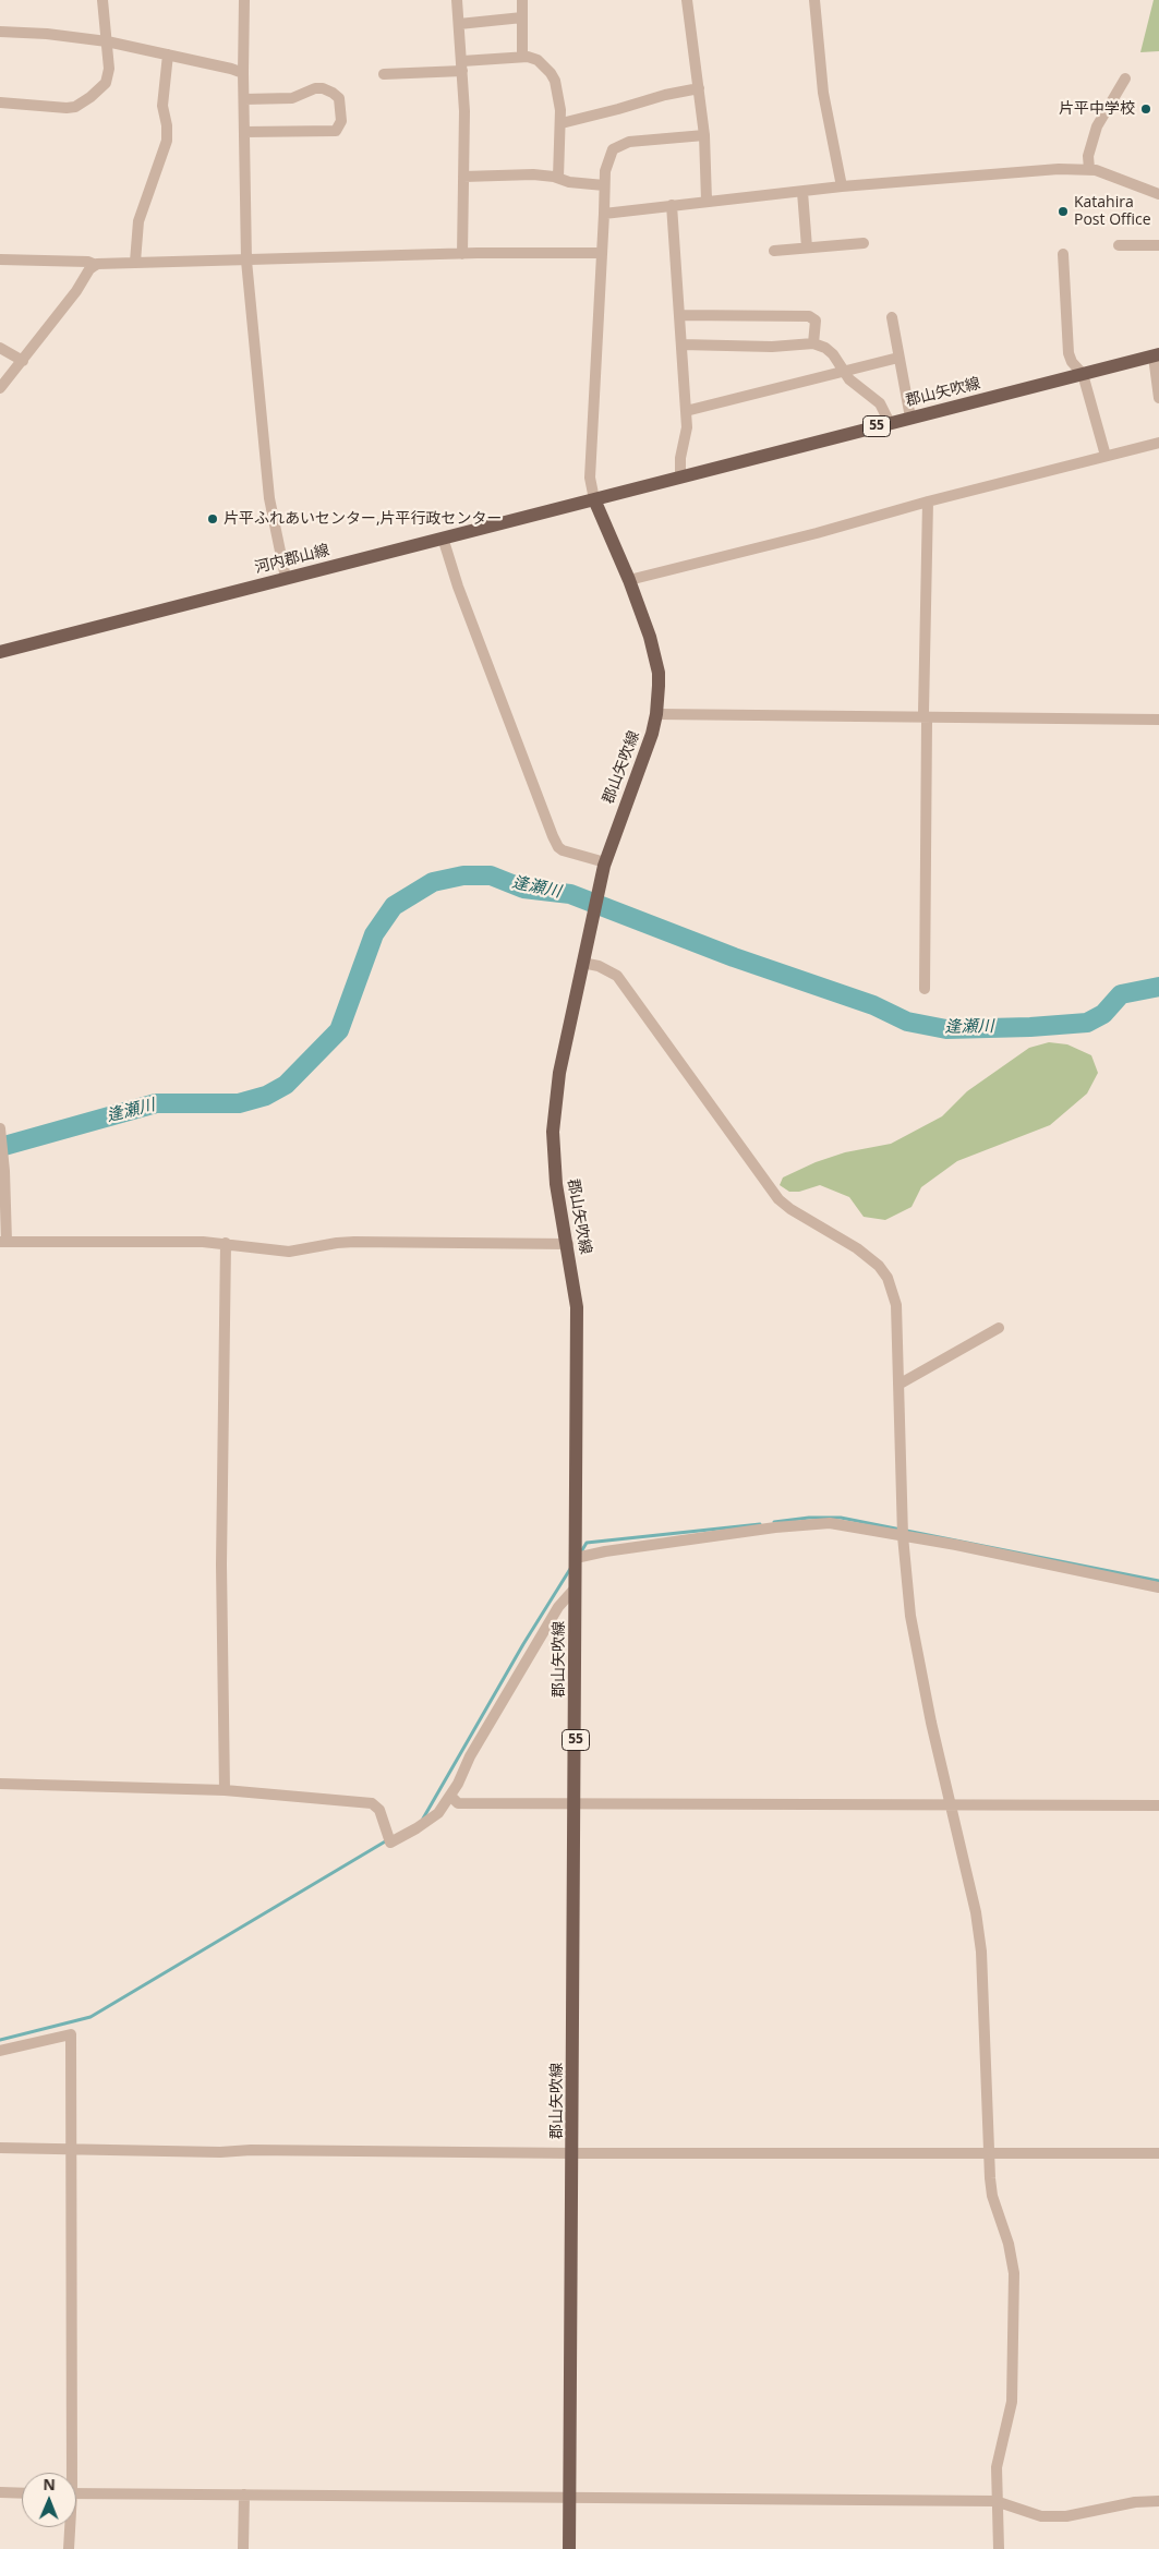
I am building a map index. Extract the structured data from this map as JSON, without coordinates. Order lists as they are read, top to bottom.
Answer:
{
  "streets": {
    "main road": ["郡山矢吹線", "55", "河内郡山線"]
  },
  "crossings": [
    ["郡山矢吹線", "河内郡山線"]
  ],
  "water": ["逢瀬川"],
  "places": ["片平中学校", "Katahira Post Office", "片平ふれあいセンター,片平行政センター"],
  "north": "top"
}
